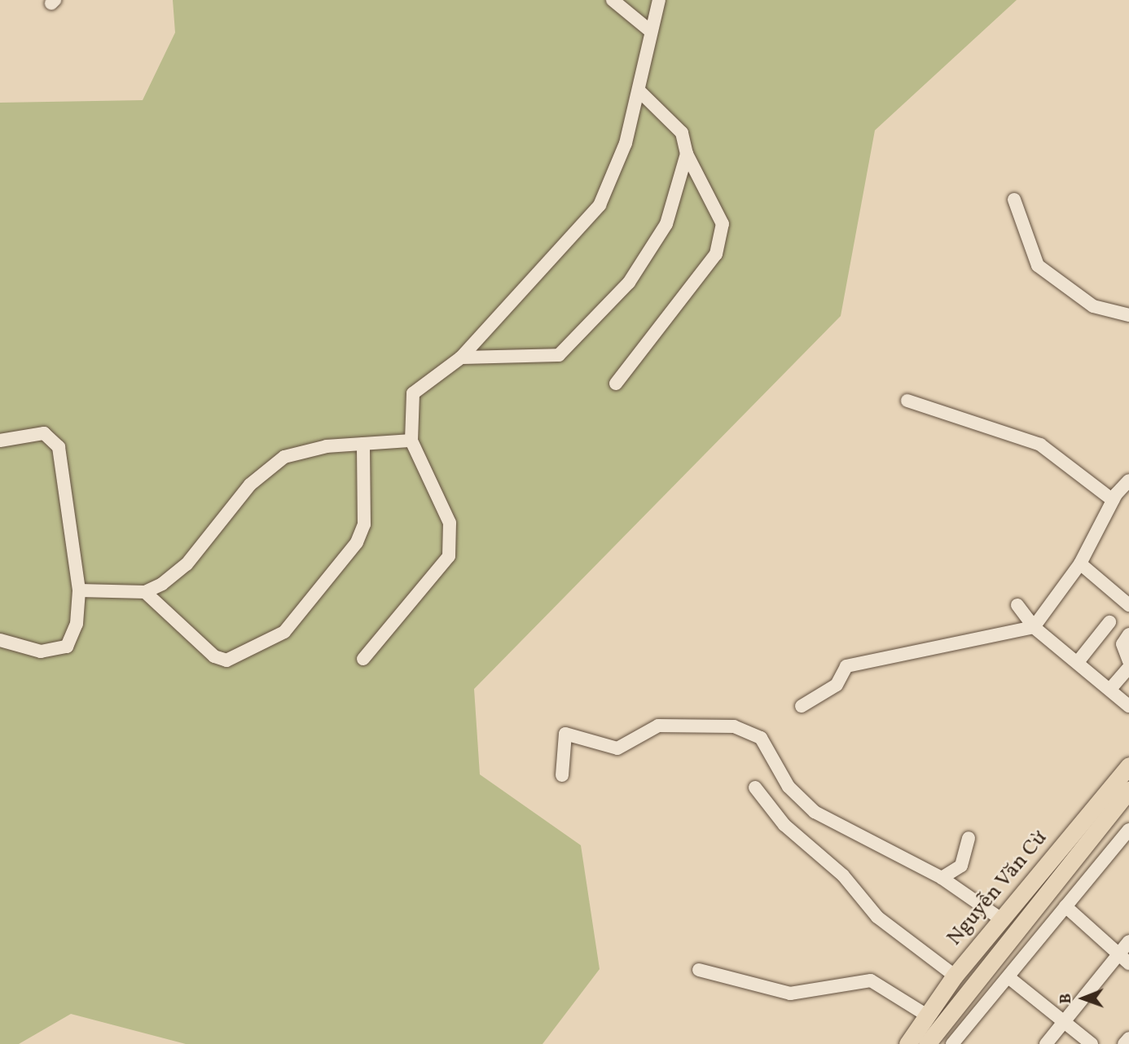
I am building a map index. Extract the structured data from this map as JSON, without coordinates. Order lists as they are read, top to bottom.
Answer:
{
  "streets": {
    "main road": ["Nguyễn Văn Cừ"]
  },
  "north": "left"
}
